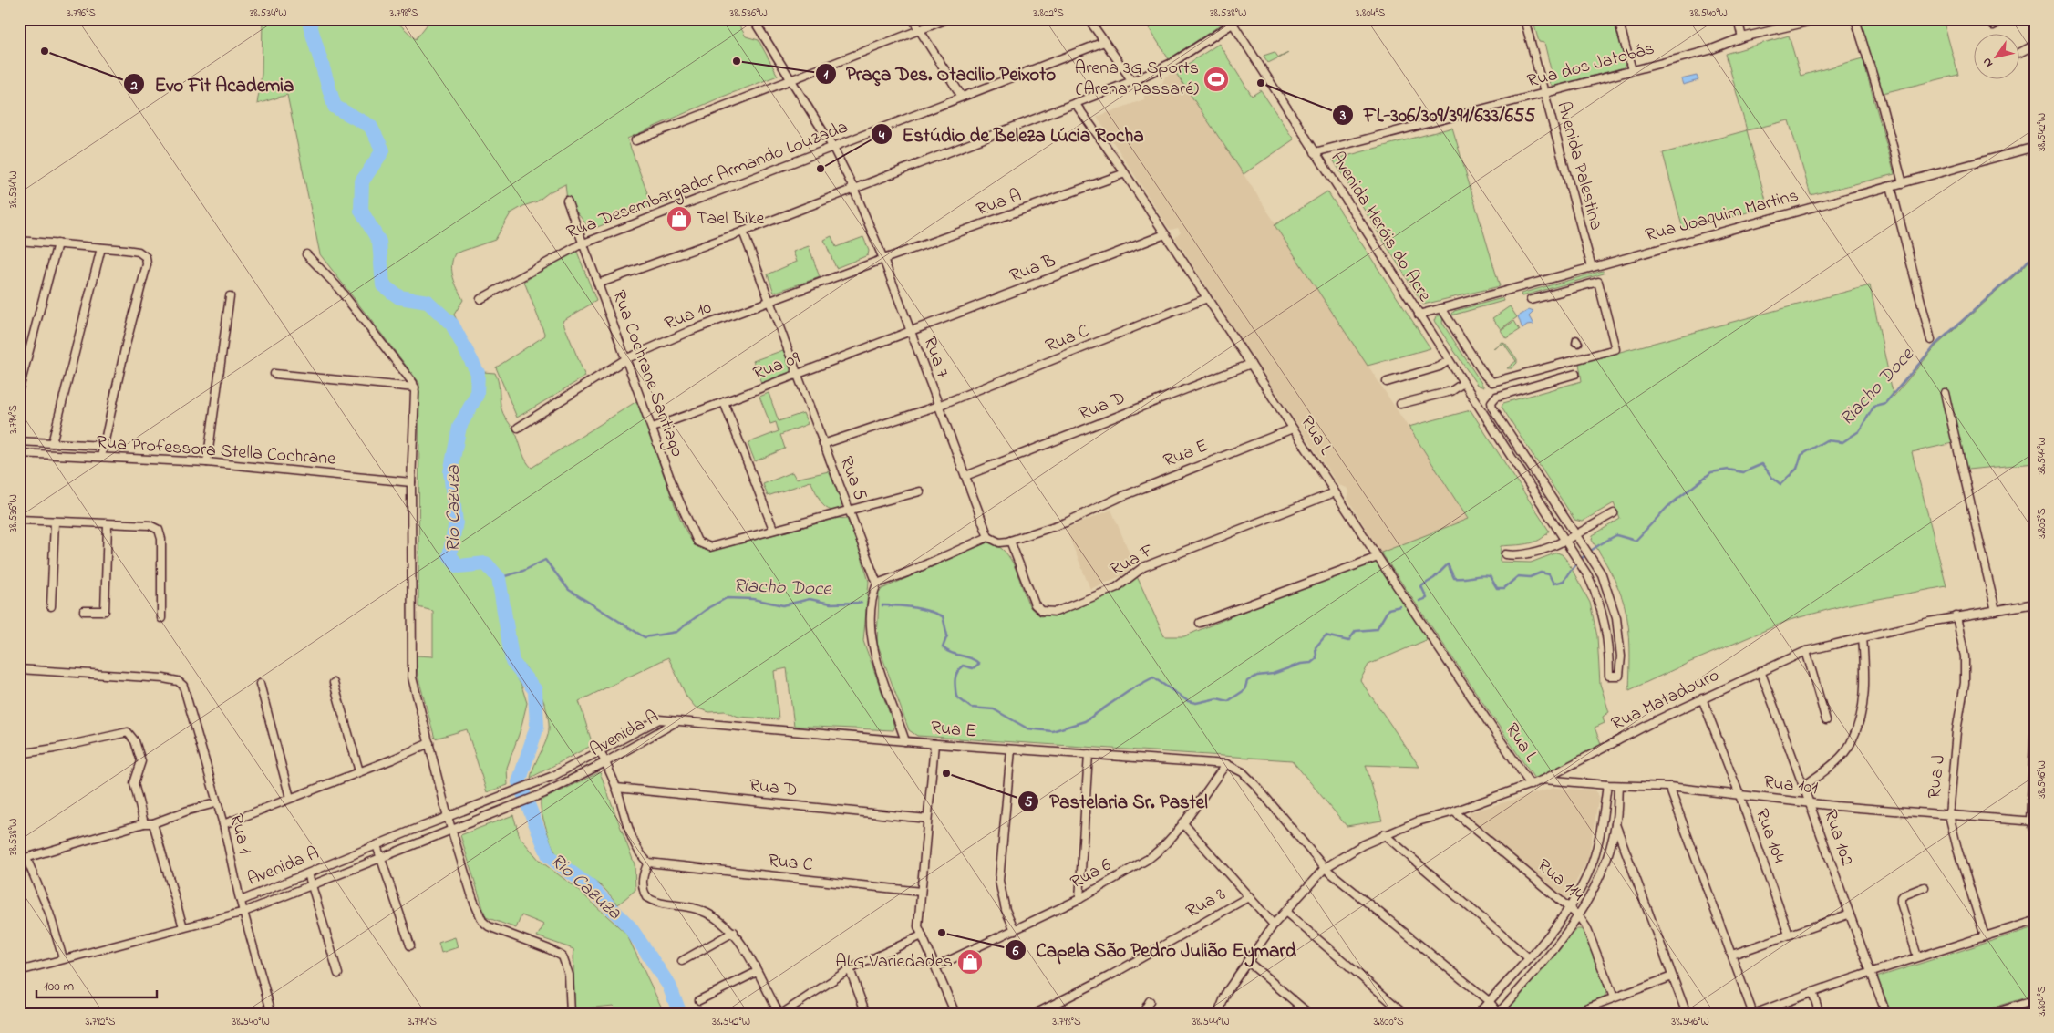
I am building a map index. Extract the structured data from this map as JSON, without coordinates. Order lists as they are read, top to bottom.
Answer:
{
  "streets": {
    "street": [
      "Rua dos Jatobás",
      "Avenida Palestina",
      "Rua Desembargador Armando Louzada",
      "Rua A",
      "Rua Joaquim Martins",
      "Avenida Heróis do Acre",
      "Rua B",
      "Rua 10",
      "Rua C",
      "Rua 7",
      "Rua 09",
      "Rua Cochrane Santiago",
      "Rua D",
      "Rua L",
      "Rua Professora Stella Cochrane",
      "Rua E",
      "Rua 5",
      "Rua F",
      "Rua Matadouro",
      "Avenida A",
      "Rua J",
      "Rua 101",
      "Rua 1",
      "Rua 104",
      "Rua 102",
      "Rua 6",
      "Rua 114",
      "Rua 8"
    ]
  },
  "crossings": [
    ["Rua dos Jatobás", "Avenida Palestina"],
    ["Rua dos Jatobás", "Avenida Heróis do Acre"],
    ["Avenida Palestina", "Rua Joaquim Martins"],
    ["Rua Desembargador Armando Louzada", "Rua 7"],
    ["Rua Desembargador Armando Louzada", "Rua Cochrane Santiago"],
    ["Rua A", "Rua 10"],
    ["Rua A", "Rua 7"],
    ["Rua A", "Rua L"],
    ["Rua Joaquim Martins", "Avenida Heróis do Acre"],
    ["Rua B", "Rua 7"],
    ["Rua B", "Rua 09"],
    ["Rua B", "Rua L"],
    ["Rua 10", "Rua 7"],
    ["Rua 10", "Rua Cochrane Santiago"],
    ["Rua 10", "Rua 5"],
    ["Rua C", "Rua 7"],
    ["Rua C", "Rua L"],
    ["Rua 7", "Rua 09"],
    ["Rua 7", "Rua D"],
    ["Rua 7", "Rua E"],
    ["Rua 09", "Rua Cochrane Santiago"],
    ["Rua 09", "Rua 5"],
    ["Rua D", "Rua L"],
    ["Rua L", "Rua E"],
    ["Rua L", "Rua F"],
    ["Rua L", "Rua Matadouro"],
    ["Rua E", "Rua F"],
    ["Rua E", "Avenida A"],
    ["Rua E", "Rua 6"],
    ["Rua Matadouro", "Rua J"],
    ["Rua Matadouro", "Rua 101"],
    ["Rua Matadouro", "Rua 104"],
    ["Rua Matadouro", "Rua 102"],
    ["Rua Matadouro", "Rua 114"],
    ["Avenida A", "Rua 1"],
    ["Rua J", "Rua 101"],
    ["Rua 101", "Rua 104"],
    ["Rua 101", "Rua 102"]
  ],
  "water": ["Riacho Doce", "Rio Cazuza"],
  "places": {
    "other": [
      "Evo Fit Academia",
      "Praça Des. Otacilio Peixoto",
      "FL-306/309/391/633/655",
      "Estúdio de Beleza Lúcia Rocha",
      "Pastelaria Sr. Pastel",
      "Capela São Pedro Julião Eymard"
    ],
    "sports": ["Arena 3G Sports (Arena Passaré)"],
    "shop": ["Tael Bike", "ALG Variedades"]
  },
  "scale_bar": "100 m",
  "north": "bottom left",
  "coordinates": [
    "3.796°S",
    "38.534°W",
    "3.798°S",
    "38.536°W",
    "3.802°S",
    "38.538°W",
    "3.804°S",
    "38.540°W",
    "38.542°W",
    "3.794°S",
    "38.544°W",
    "3.806°S",
    "38.546°W",
    "3.792°S",
    "3.800°S"
  ]
}
